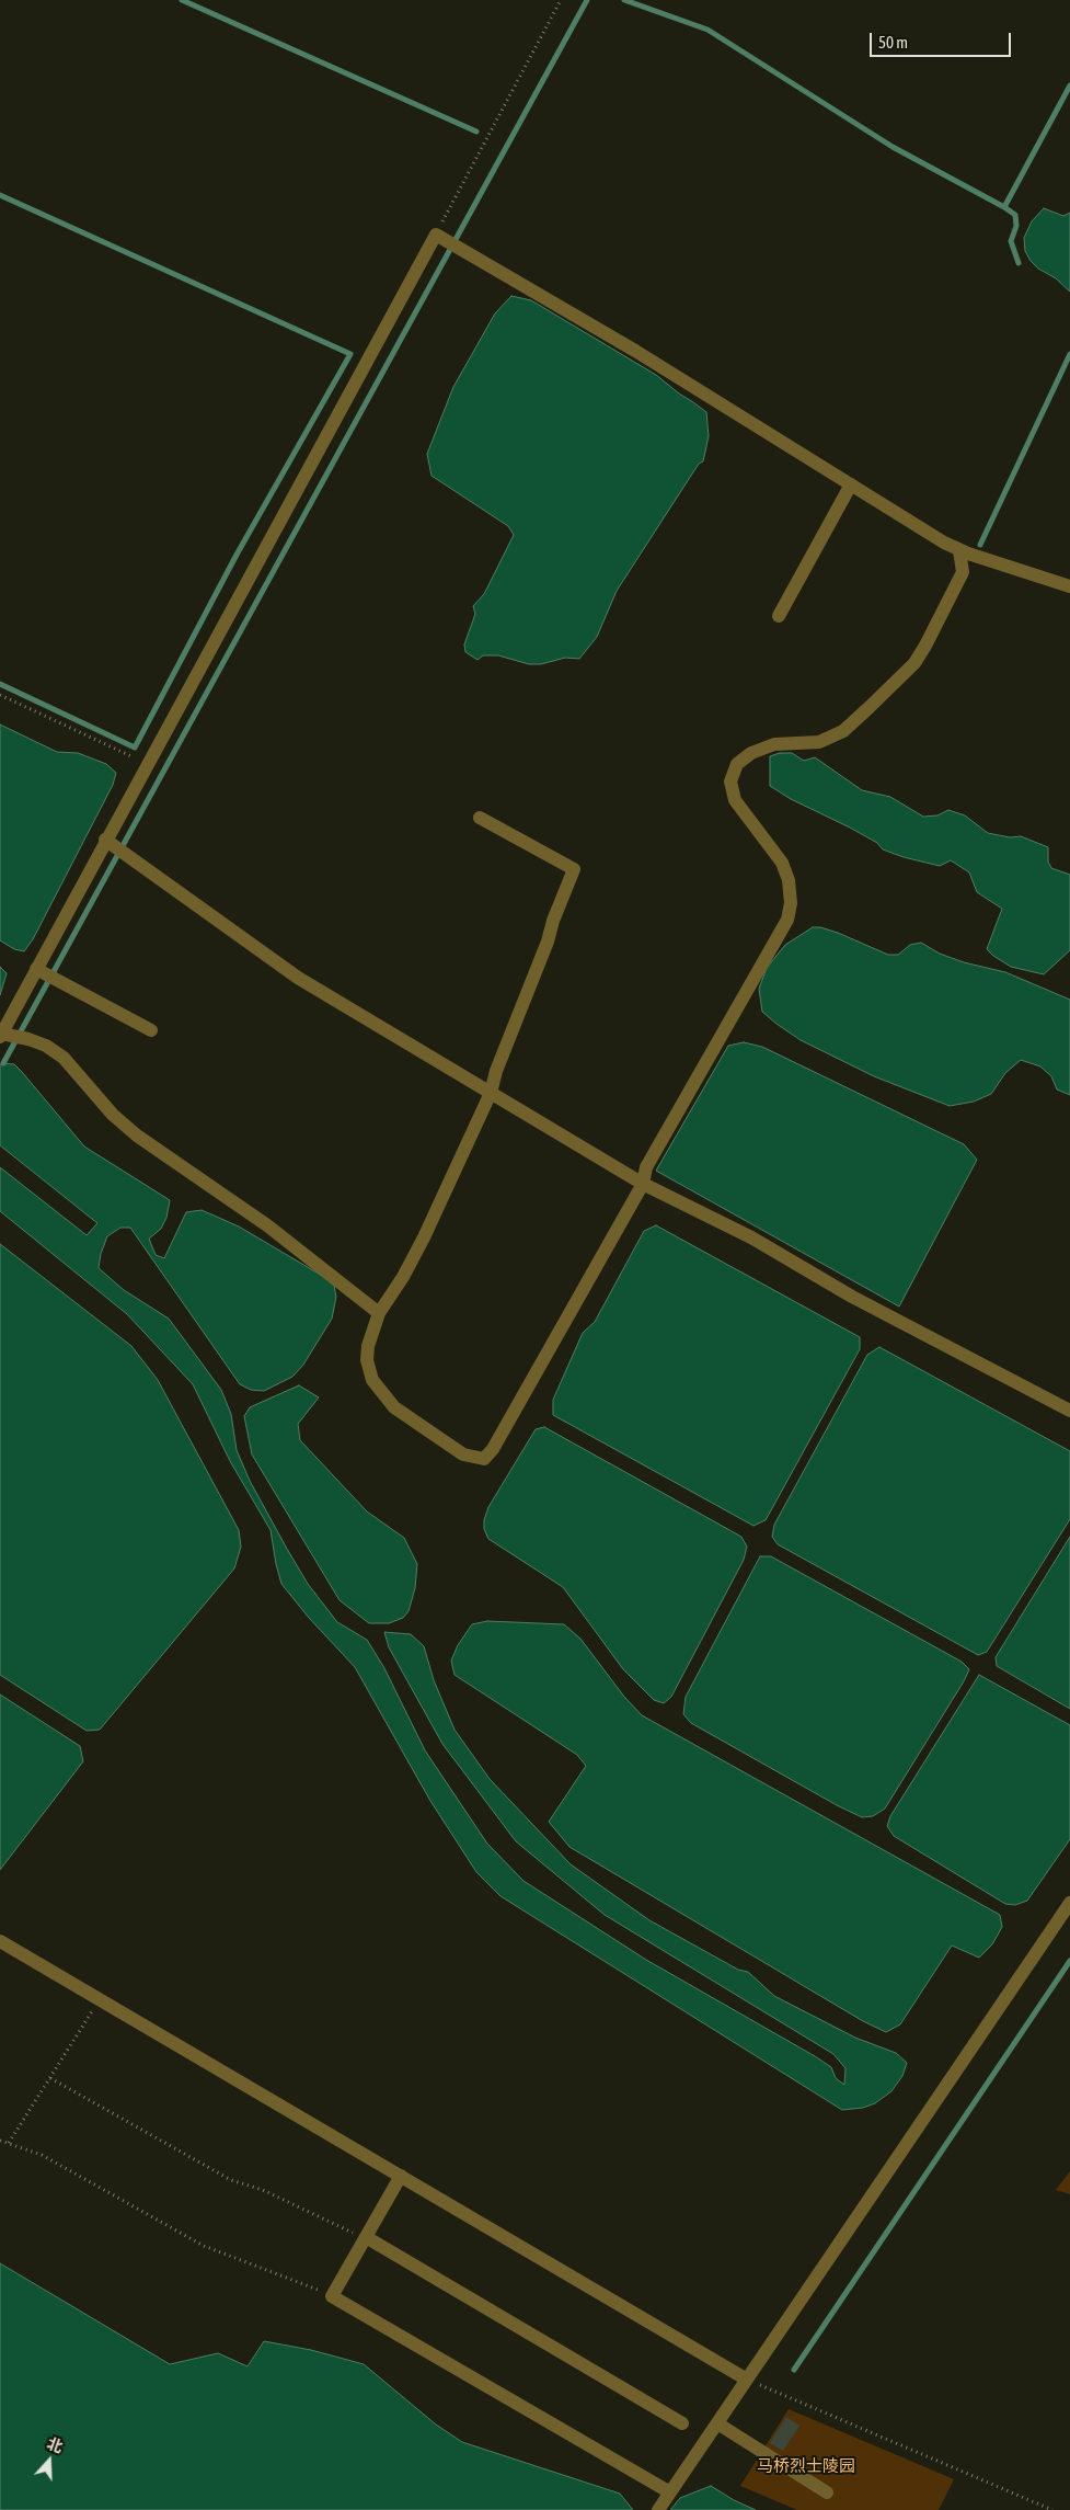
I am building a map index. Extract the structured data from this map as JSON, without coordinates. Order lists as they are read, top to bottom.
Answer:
{
  "parks": ["马桥烈士陵园"],
  "scale_bar": "50 m",
  "north": "top"
}
